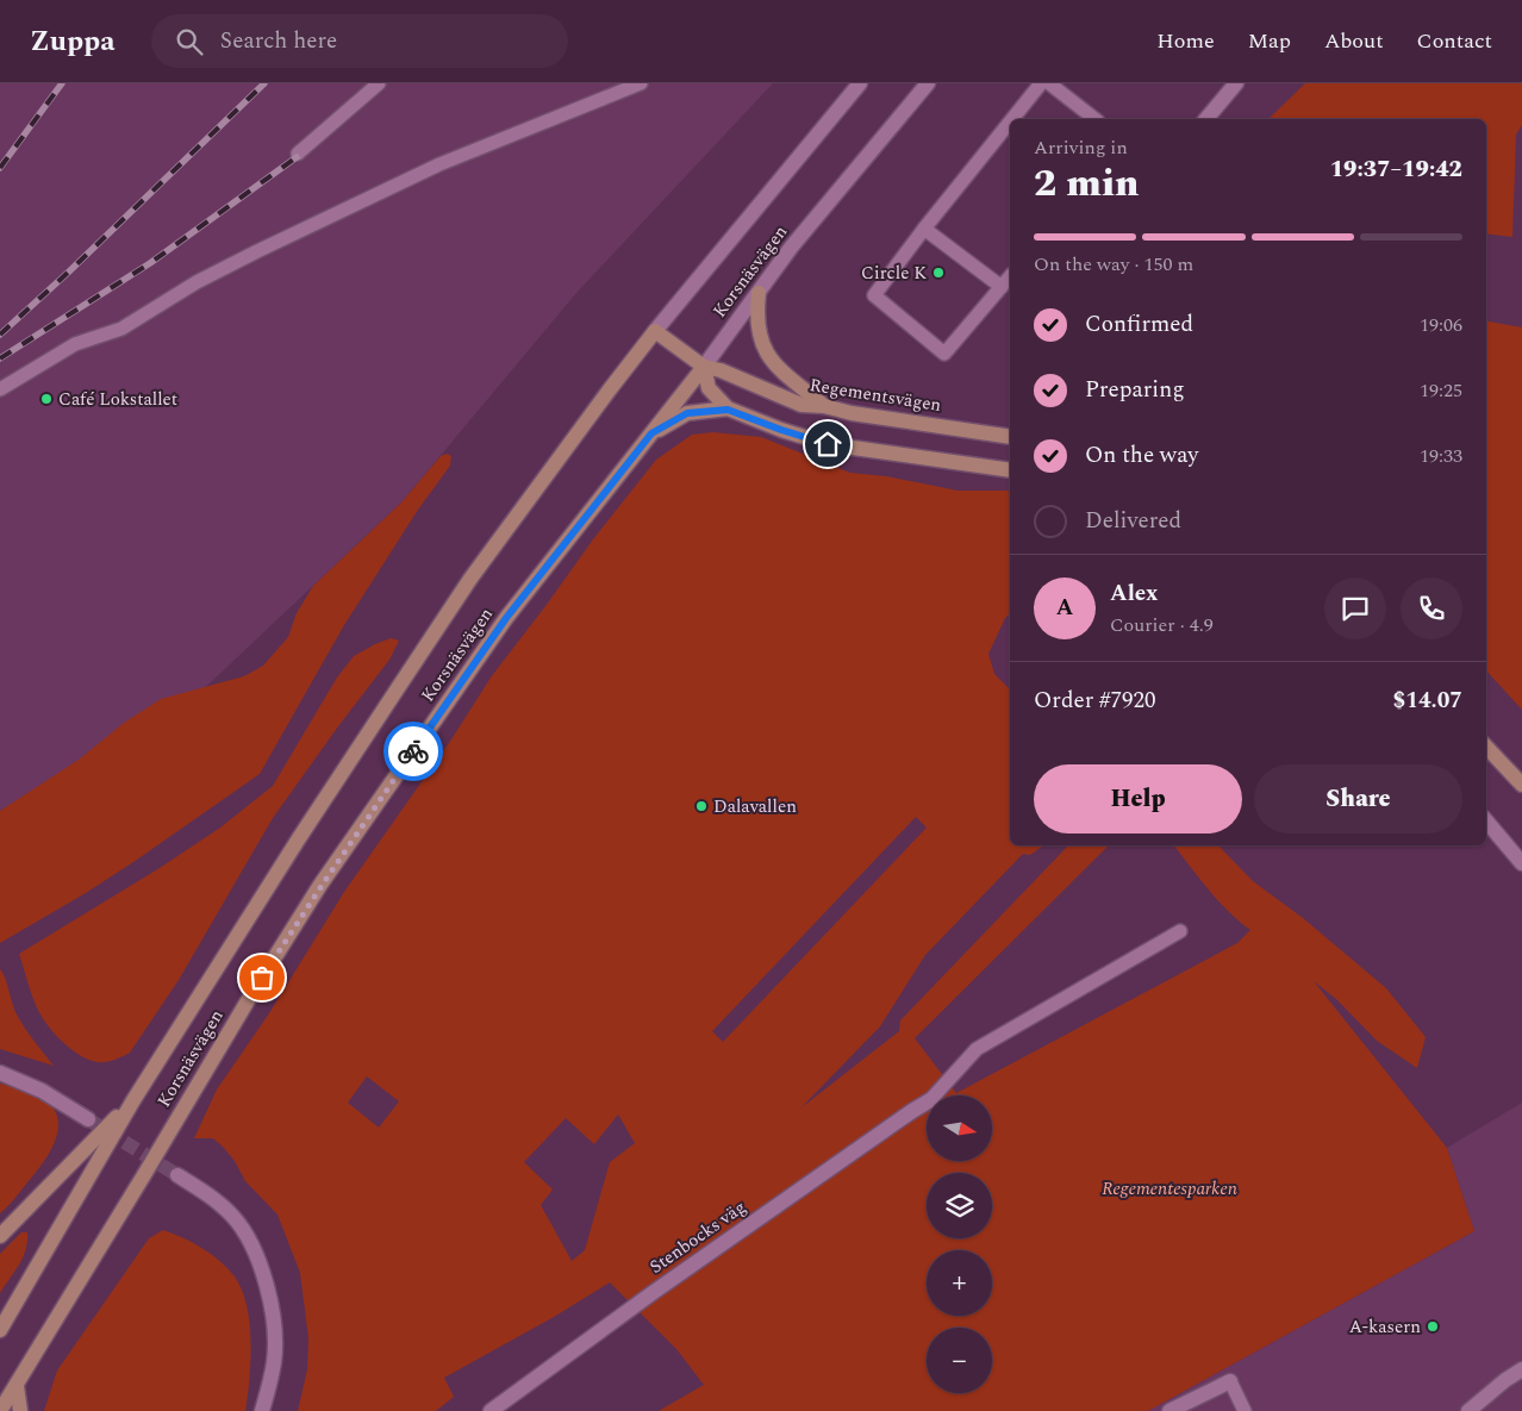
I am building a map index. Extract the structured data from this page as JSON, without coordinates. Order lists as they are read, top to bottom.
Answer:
{
  "streets": {
    "main road": ["Korsnäsvägen", "Regementsvägen"],
    "street": ["Stenbocks väg"]
  },
  "crossings": [
    ["Korsnäsvägen", "Regementsvägen"]
  ],
  "parks": ["Regementesparken"],
  "places": [
    "Circle K",
    "Café Lokstallet",
    "Dalavallen",
    "A-kasern"
  ],
  "north": "right",
  "page": {
    "header": "Zuppa",
    "search": "Search here",
    "nav": [
      "Home",
      "Map",
      "About",
      "Contact"
    ],
    "heading": ["2 min", "Arriving in", "19:37–19:42"],
    "panel": [
      "Alex",
      "Courier · 4.9",
      "Order #7920",
      "$14.07"
    ],
    "bar": "On the way · 150 m",
    "list": [
      ["Confirmed", "19:06"],
      ["Preparing", "19:25"],
      ["On the way", "19:33"],
      "Delivered"
    ],
    "round": "A",
    "buttons": ["Help", "Share"],
    "map_buttons": ["+", "−"]
  }
}
